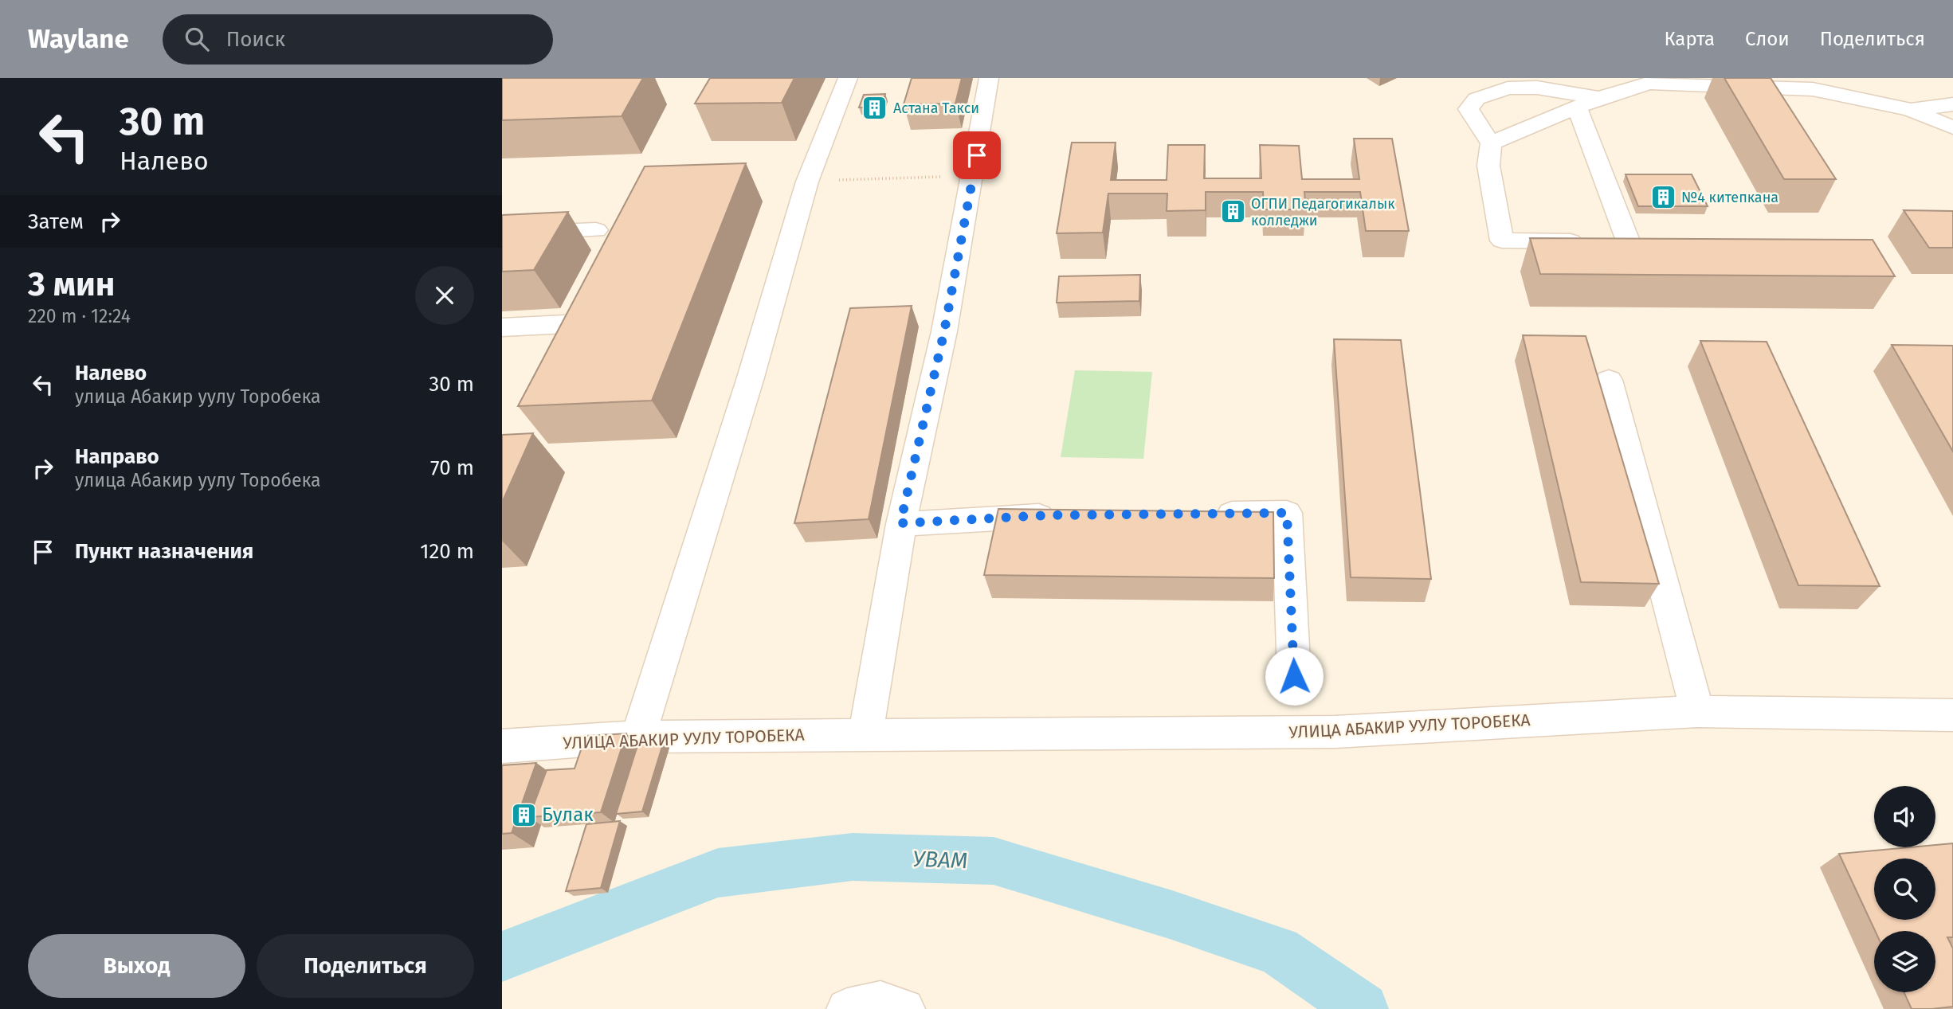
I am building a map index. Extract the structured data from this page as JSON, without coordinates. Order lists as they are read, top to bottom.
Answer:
{
  "streets": {
    "street": ["УЛИЦА АБАКИР УУЛУ ТОРОБЕКА"]
  },
  "water": ["УВАМ"],
  "places": {
    "building": [
      "Астана Такси",
      "№4 китепкана",
      "ОГПИ Педагогикалык колледжи",
      "Булак"
    ]
  },
  "page": {
    "header": "Waylane",
    "search": "Поиск",
    "nav": ["Карта", "Слои", "Поделиться"],
    "turn": ["30 m", "Налево"],
    "then": "Затем",
    "heading": ["3 мин", "220 m · 12:24"],
    "list": [
      {
        "name": "Налево",
        "note": "улица Абакир уулу Торобека",
        "value": "30 m"
      },
      {
        "name": "Направо",
        "note": "улица Абакир уулу Торобека",
        "value": "70 m"
      },
      {
        "name": "Пункт назначения",
        "value": "120 m"
      }
    ],
    "buttons": ["Выход", "Поделиться"]
  }
}
